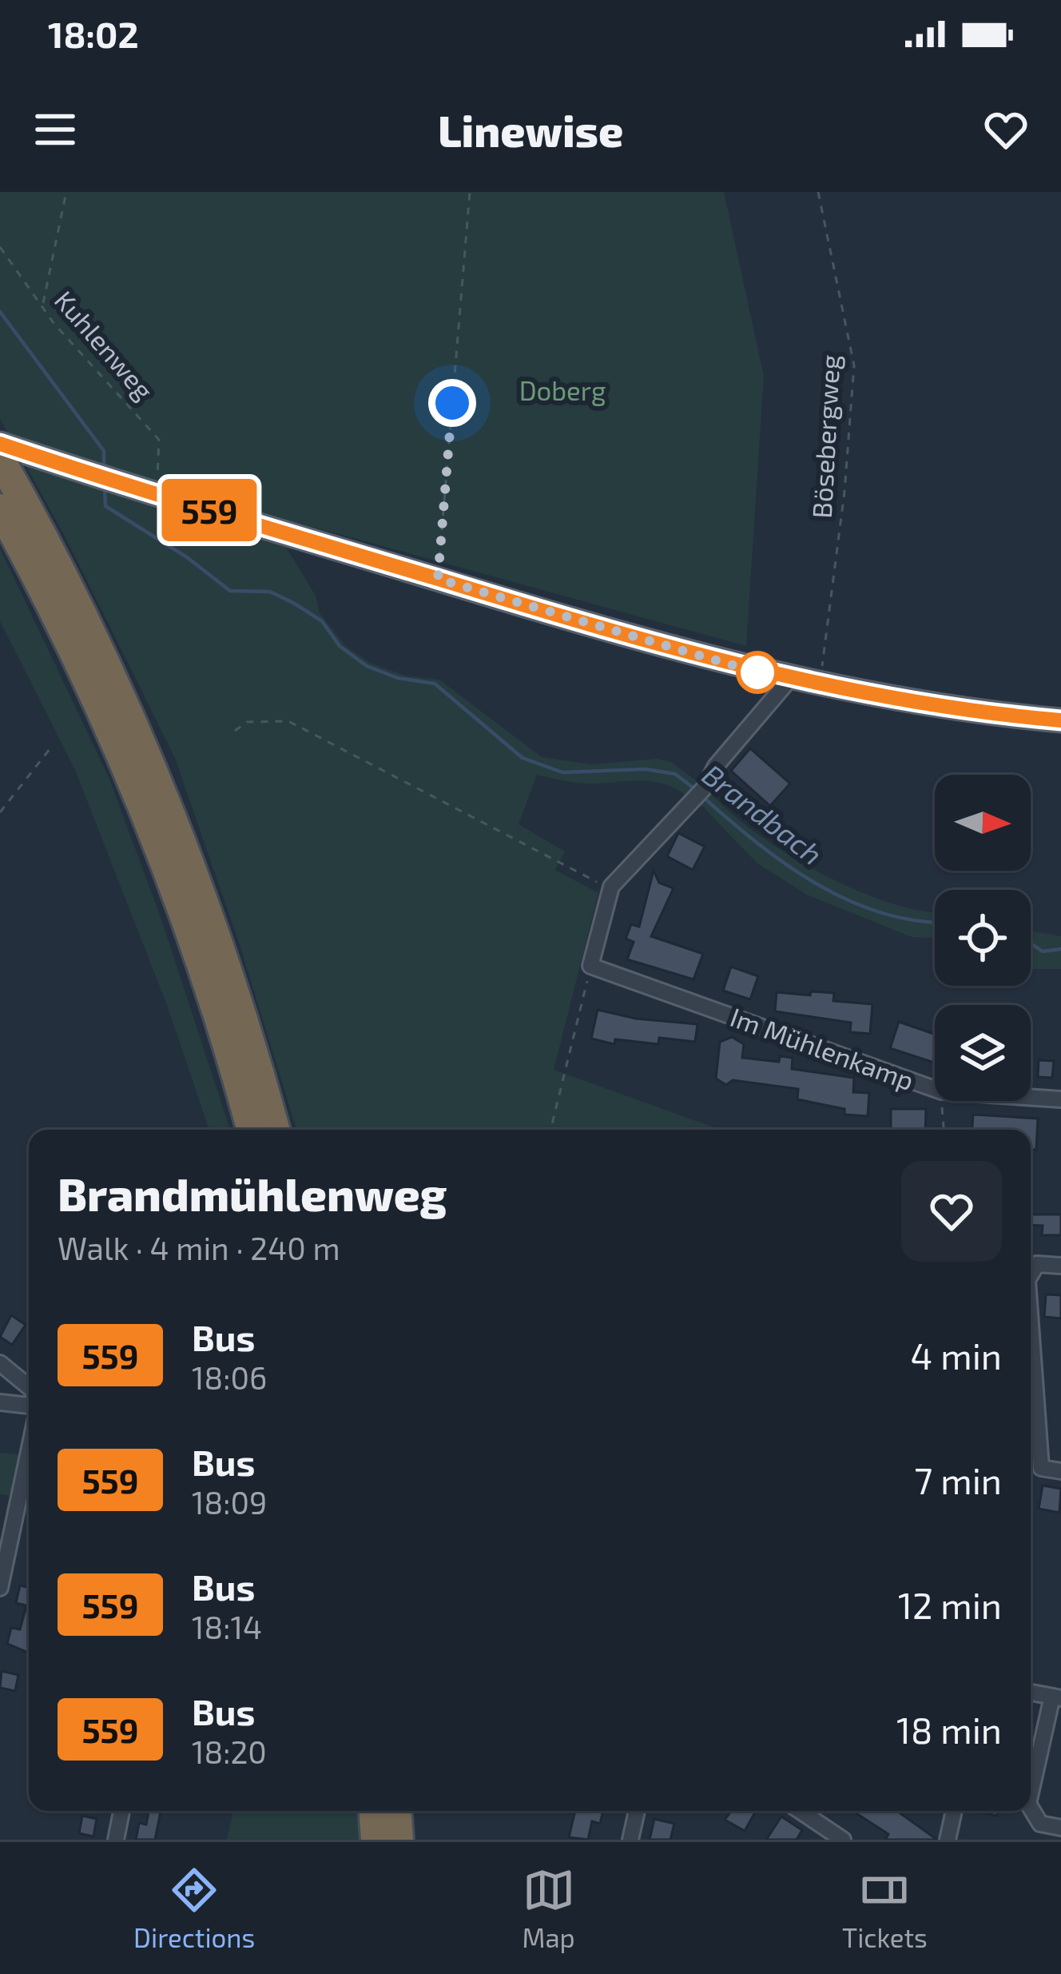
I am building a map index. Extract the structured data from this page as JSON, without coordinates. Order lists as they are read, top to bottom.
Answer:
{
  "streets": {
    "street": ["Im Mühlenkamp"],
    "path": ["Kuhlenweg", "Bösebergweg"]
  },
  "water": ["Brandbach"],
  "parks": ["Doberg"],
  "lines": ["bus line 559"],
  "north": "right",
  "page": {
    "status": "18:02",
    "header": "Linewise",
    "on_map": "559",
    "heading": ["Brandmühlenweg", "Walk · 4 min · 240 m"],
    "list": [
      {
        "mark": "559",
        "name": "Bus",
        "note": "18:06",
        "value": "4 min"
      },
      {
        "mark": "559",
        "name": "Bus",
        "note": "18:09",
        "value": "7 min"
      },
      {
        "mark": "559",
        "name": "Bus",
        "note": "18:14",
        "value": "12 min"
      },
      {
        "mark": "559",
        "name": "Bus",
        "note": "18:20",
        "value": "18 min"
      }
    ],
    "tabs": ["Directions", "Map", "Tickets"]
  }
}
